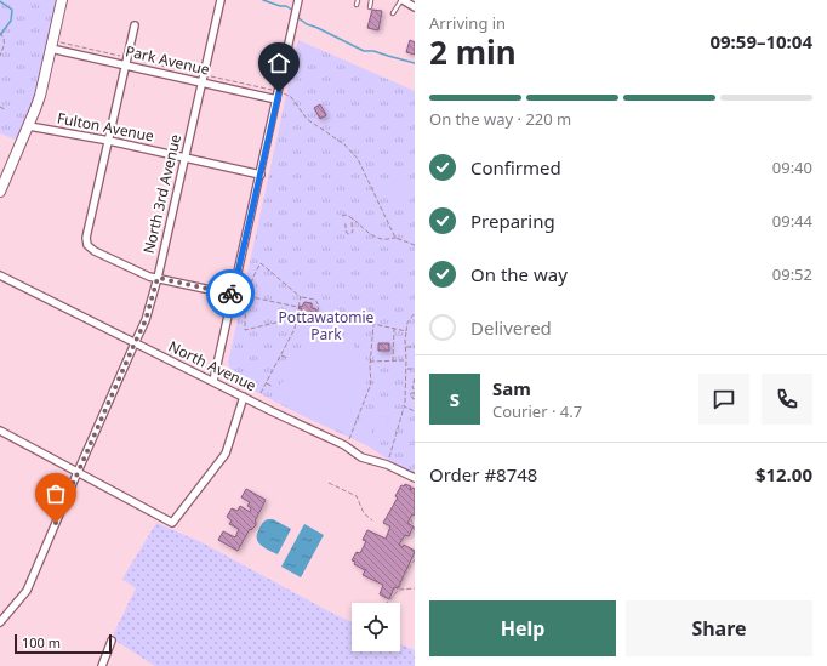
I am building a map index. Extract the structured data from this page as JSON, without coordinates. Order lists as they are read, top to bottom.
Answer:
{
  "streets": {
    "street": [
      "Park Avenue",
      "Fulton Avenue",
      "North 3rd Avenue",
      "North Avenue"
    ]
  },
  "crossings": [
    ["Park Avenue", "North 3rd Avenue"],
    ["Fulton Avenue", "North 3rd Avenue"],
    ["North 3rd Avenue", "North Avenue"]
  ],
  "parks": ["Pottawatomie Park"],
  "scale_bar": "100 m",
  "page": {
    "heading": ["2 min", "Arriving in", "09:59–10:04"],
    "panel": [
      "Sam",
      "Courier · 4.7",
      "Order #8748",
      "$12.00"
    ],
    "bar": "On the way · 220 m",
    "list": [
      ["Confirmed", "09:40"],
      ["Preparing", "09:44"],
      ["On the way", "09:52"],
      "Delivered"
    ],
    "round": "S",
    "buttons": ["Help", "Share"],
    "scale": "100 m"
  }
}
